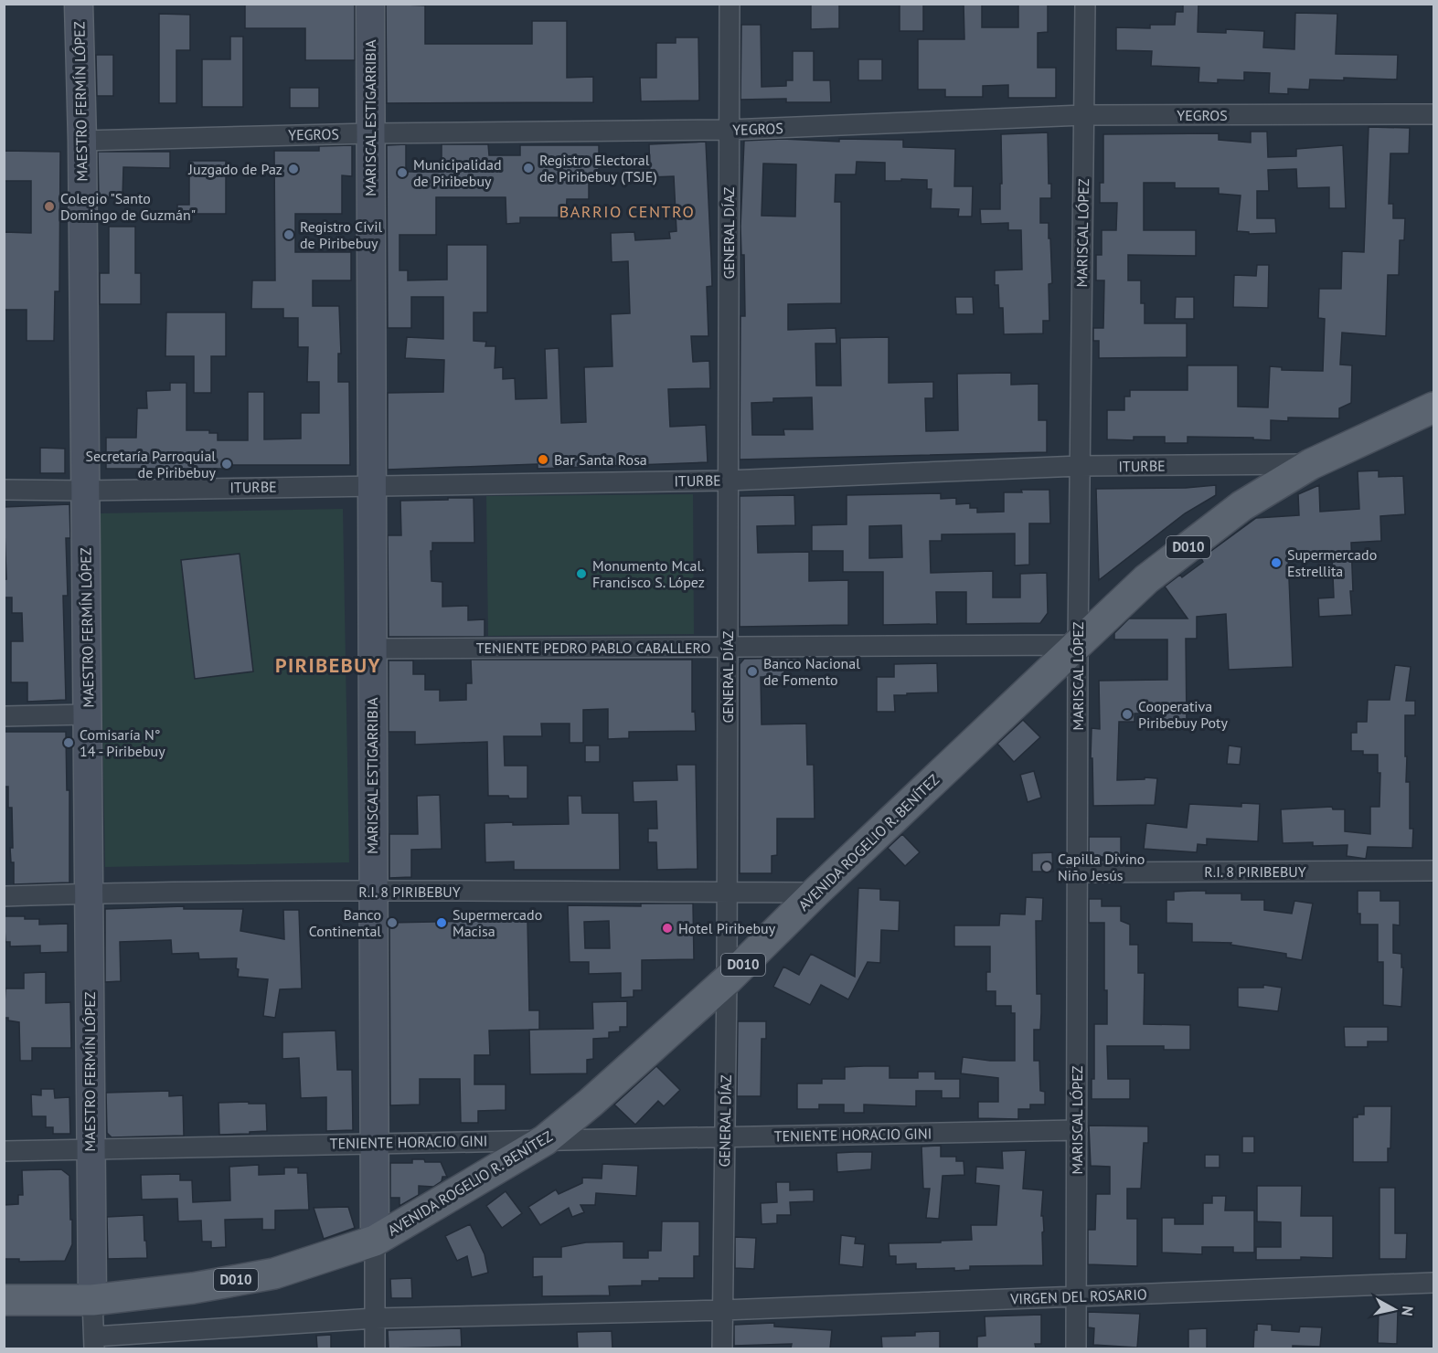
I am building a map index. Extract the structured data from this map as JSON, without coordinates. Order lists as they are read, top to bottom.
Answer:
{
  "streets": {
    "main road": ["D010", "AVENIDA ROGELIO R. BENÍTEZ"],
    "street": [
      "MAESTRO FERMÍN LÓPEZ",
      "YEGROS",
      "MARISCAL ESTIGARRIBIA",
      "GENERAL DÍAZ",
      "MARISCAL LÓPEZ",
      "ITURBE",
      "TENIENTE PEDRO PABLO CABALLERO",
      "R.I. 8 PIRIBEBUY",
      "TENIENTE HORACIO GINI",
      "VIRGEN DEL ROSARIO"
    ]
  },
  "crossings": [
    ["MAESTRO FERMÍN LÓPEZ", "YEGROS"],
    ["MAESTRO FERMÍN LÓPEZ", "ITURBE"],
    ["MAESTRO FERMÍN LÓPEZ", "AVENIDA ROGELIO R. BENÍTEZ"],
    ["MAESTRO FERMÍN LÓPEZ", "R.I. 8 PIRIBEBUY"],
    ["MAESTRO FERMÍN LÓPEZ", "TENIENTE HORACIO GINI"],
    ["MAESTRO FERMÍN LÓPEZ", "VIRGEN DEL ROSARIO"],
    ["YEGROS", "MARISCAL ESTIGARRIBIA"],
    ["YEGROS", "GENERAL DÍAZ"],
    ["YEGROS", "MARISCAL LÓPEZ"],
    ["MARISCAL ESTIGARRIBIA", "ITURBE"],
    ["MARISCAL ESTIGARRIBIA", "TENIENTE PEDRO PABLO CABALLERO"],
    ["MARISCAL ESTIGARRIBIA", "AVENIDA ROGELIO R. BENÍTEZ"],
    ["MARISCAL ESTIGARRIBIA", "R.I. 8 PIRIBEBUY"],
    ["MARISCAL ESTIGARRIBIA", "TENIENTE HORACIO GINI"],
    ["MARISCAL ESTIGARRIBIA", "VIRGEN DEL ROSARIO"],
    ["GENERAL DÍAZ", "ITURBE"],
    ["GENERAL DÍAZ", "TENIENTE PEDRO PABLO CABALLERO"],
    ["GENERAL DÍAZ", "AVENIDA ROGELIO R. BENÍTEZ"],
    ["GENERAL DÍAZ", "R.I. 8 PIRIBEBUY"],
    ["GENERAL DÍAZ", "TENIENTE HORACIO GINI"],
    ["GENERAL DÍAZ", "VIRGEN DEL ROSARIO"],
    ["MARISCAL LÓPEZ", "ITURBE"],
    ["MARISCAL LÓPEZ", "TENIENTE PEDRO PABLO CABALLERO"],
    ["MARISCAL LÓPEZ", "AVENIDA ROGELIO R. BENÍTEZ"],
    ["MARISCAL LÓPEZ", "R.I. 8 PIRIBEBUY"],
    ["MARISCAL LÓPEZ", "TENIENTE HORACIO GINI"],
    ["MARISCAL LÓPEZ", "VIRGEN DEL ROSARIO"],
    ["ITURBE", "AVENIDA ROGELIO R. BENÍTEZ"],
    ["TENIENTE PEDRO PABLO CABALLERO", "AVENIDA ROGELIO R. BENÍTEZ"],
    ["AVENIDA ROGELIO R. BENÍTEZ", "R.I. 8 PIRIBEBUY"],
    ["AVENIDA ROGELIO R. BENÍTEZ", "TENIENTE HORACIO GINI"]
  ],
  "districts": ["BARRIO CENTRO", "PIRIBEBUY"],
  "places": [
    "Registro Electoral de Piribebuy (TSJE)",
    "Juzgado de Paz",
    "Municipalidad de Piribebuy",
    "Colegio \"Santo Domingo de Guzmán\"",
    "Registro Civil de Piribebuy",
    "Bar Santa Rosa",
    "Secretaría Parroquial de Piribebuy",
    "Supermercado Estrellita",
    "Monumento Mcal. Francisco S. López",
    "Banco Nacional de Fomento",
    "Cooperativa Piribebuy Poty",
    "Comisaría N° 14 - Piribebuy",
    "Capilla Divino Niño Jesús",
    "Banco Continental",
    "Supermercado Macisa",
    "Hotel Piribebuy"
  ],
  "north": "right"
}
